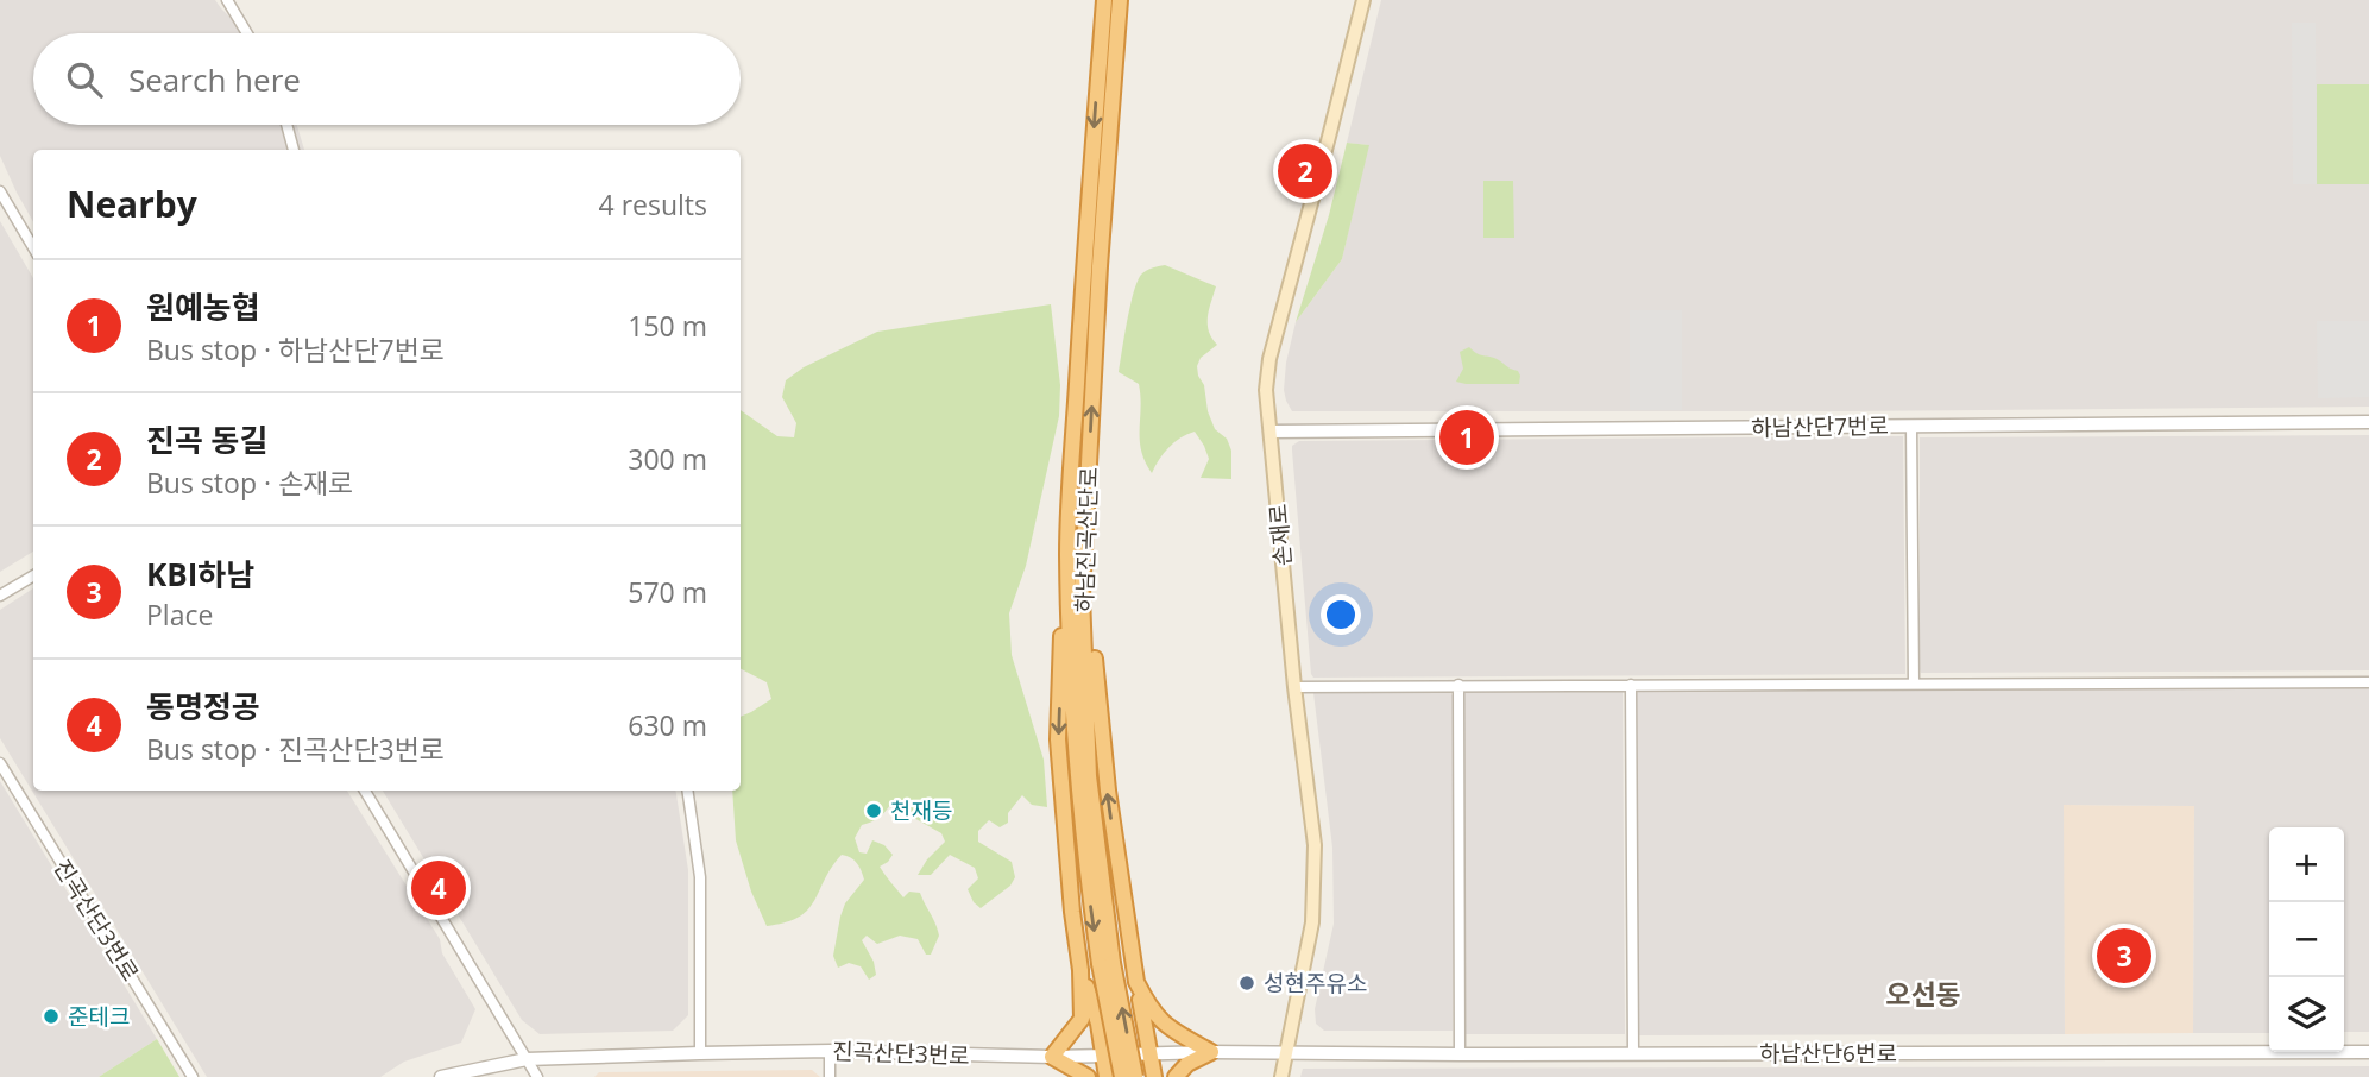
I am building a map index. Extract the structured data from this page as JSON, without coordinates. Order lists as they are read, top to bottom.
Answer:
{
  "streets": {
    "highway": ["하남진곡산단로"],
    "main road": ["손재로"],
    "street": ["하남산단7번로", "진곡산단3번로", "하남산단6번로"]
  },
  "crossings": [
    ["하남산단7번로", "손재로"],
    ["손재로", "하남산단6번로"],
    ["진곡산단3번로", "하남산단6번로"]
  ],
  "districts": ["오선동"],
  "places": ["천재등", "성현주유소", "준테크"],
  "page": {
    "search": "Search here",
    "pins": [
      "2",
      "1",
      "4",
      "3"
    ],
    "heading": ["Nearby", "4 results"],
    "list": [
      {
        "mark": "1",
        "name": "원예농협",
        "note": "Bus stop · 하남산단7번로",
        "value": "150 m"
      },
      {
        "mark": "2",
        "name": "진곡 동길",
        "note": "Bus stop · 손재로",
        "value": "300 m"
      },
      {
        "mark": "3",
        "name": "KBI하남",
        "note": "Place",
        "value": "570 m"
      },
      {
        "mark": "4",
        "name": "동명정공",
        "note": "Bus stop · 진곡산단3번로",
        "value": "630 m"
      }
    ],
    "map_buttons": ["+", "−"]
  }
}
